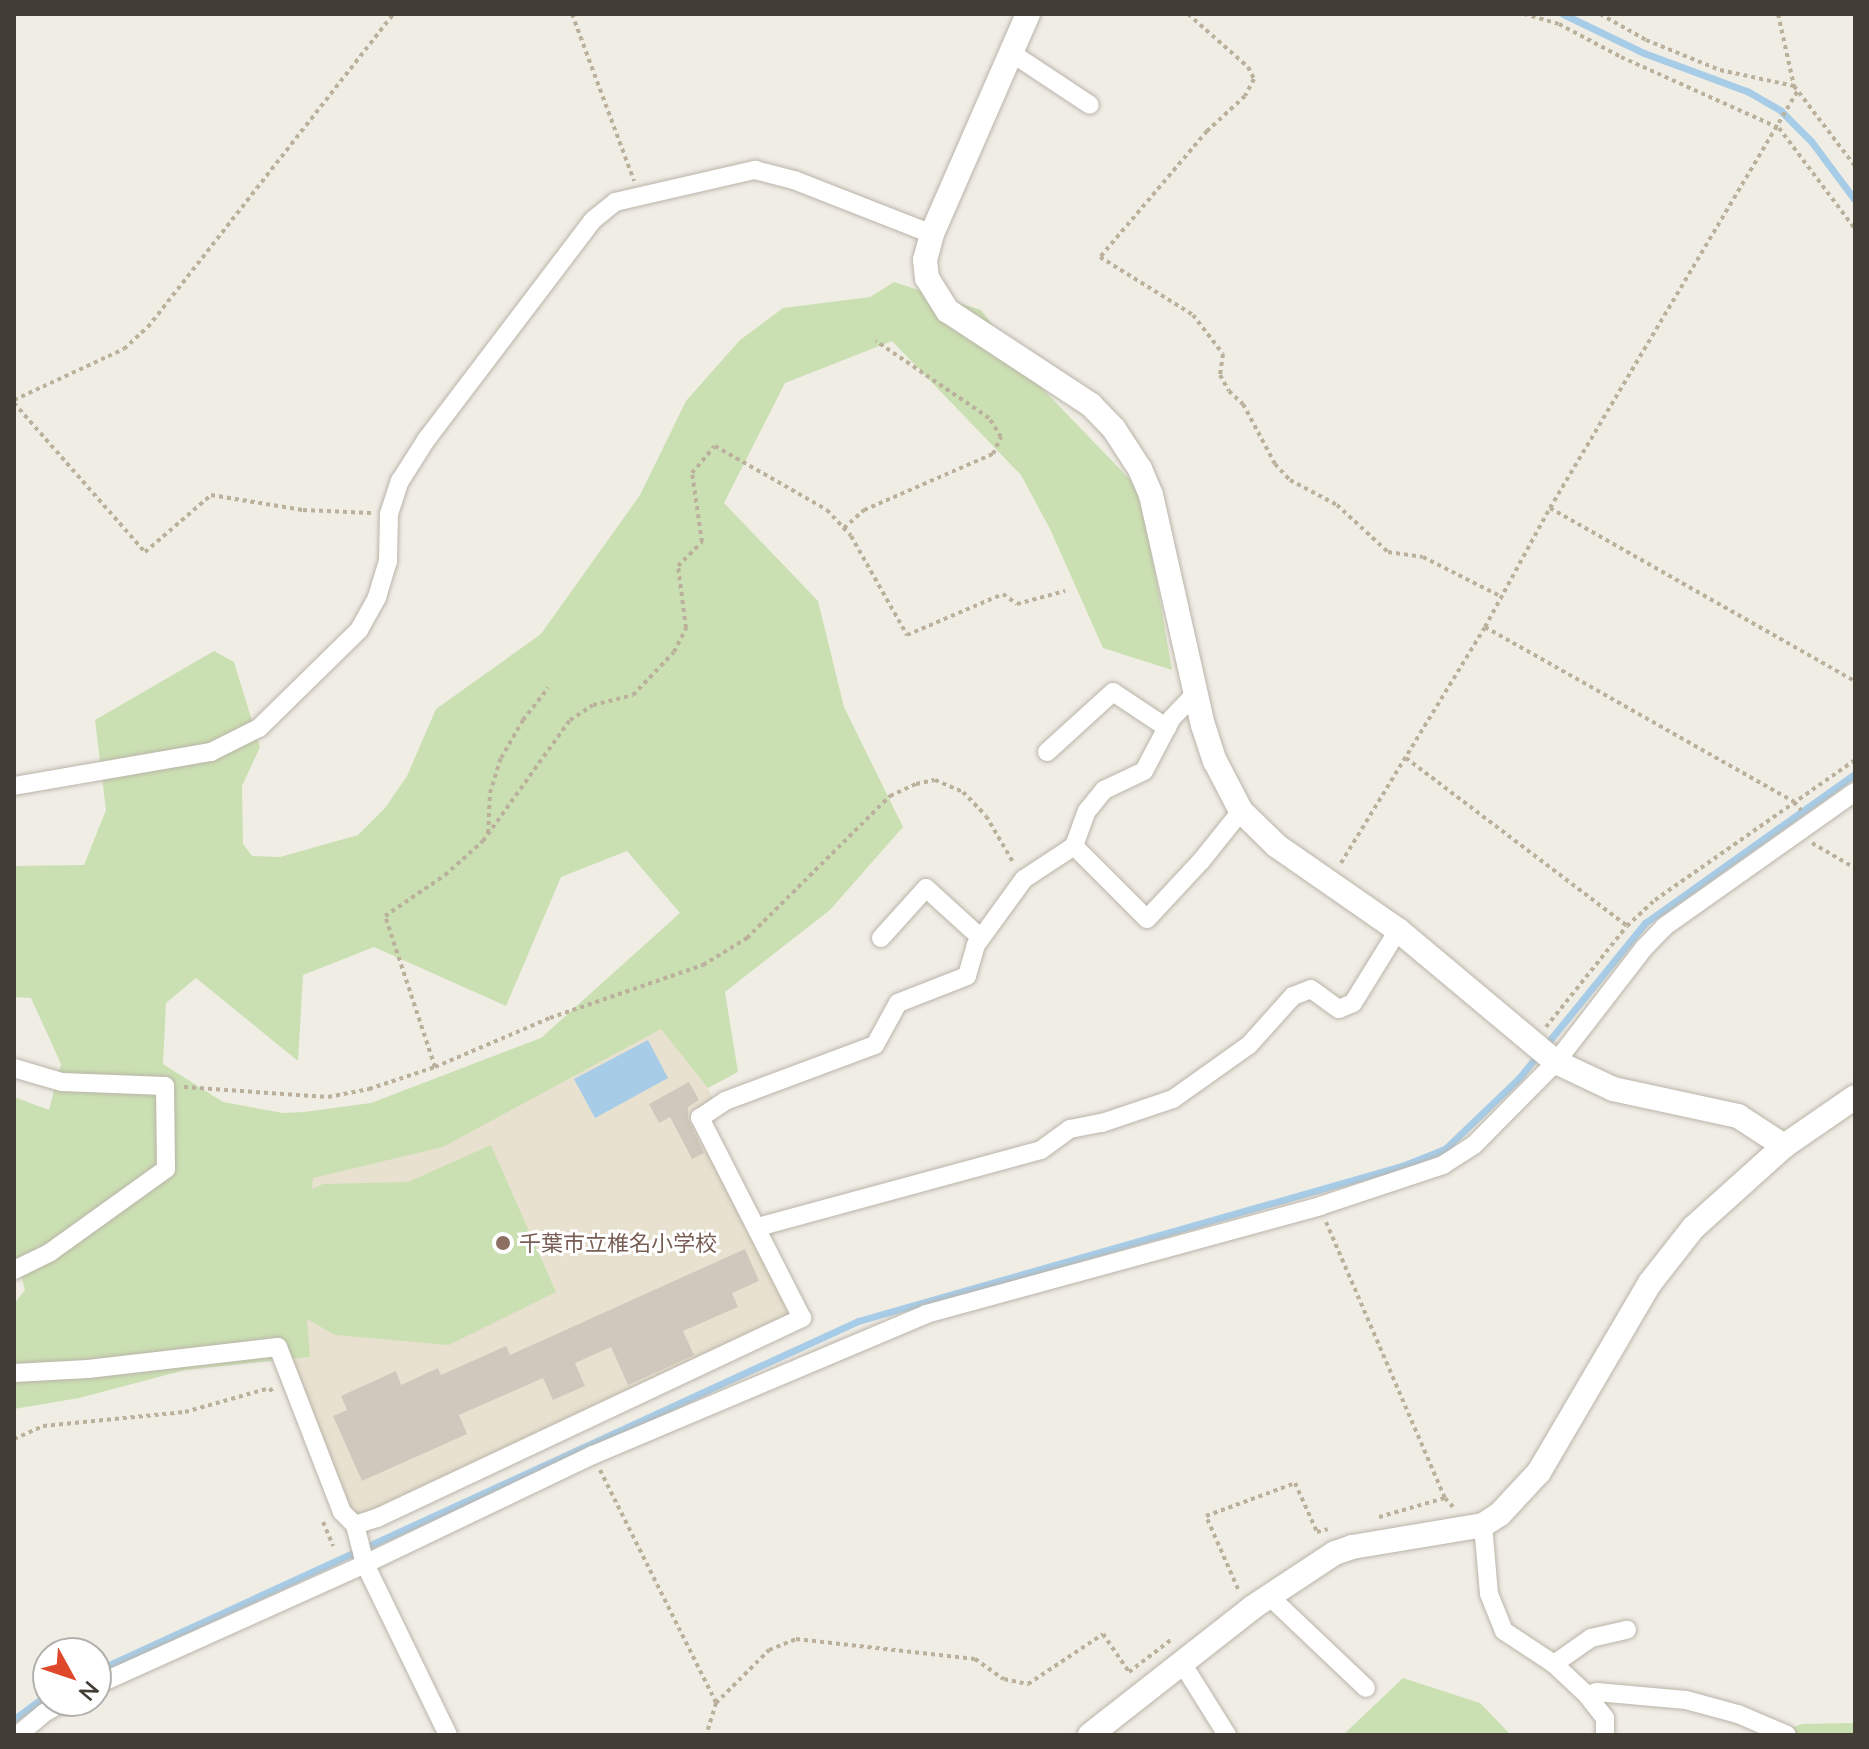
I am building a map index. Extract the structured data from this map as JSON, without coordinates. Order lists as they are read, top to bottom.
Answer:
{
  "places": ["千葉市立椎名小学校"],
  "north": "bottom right"
}
